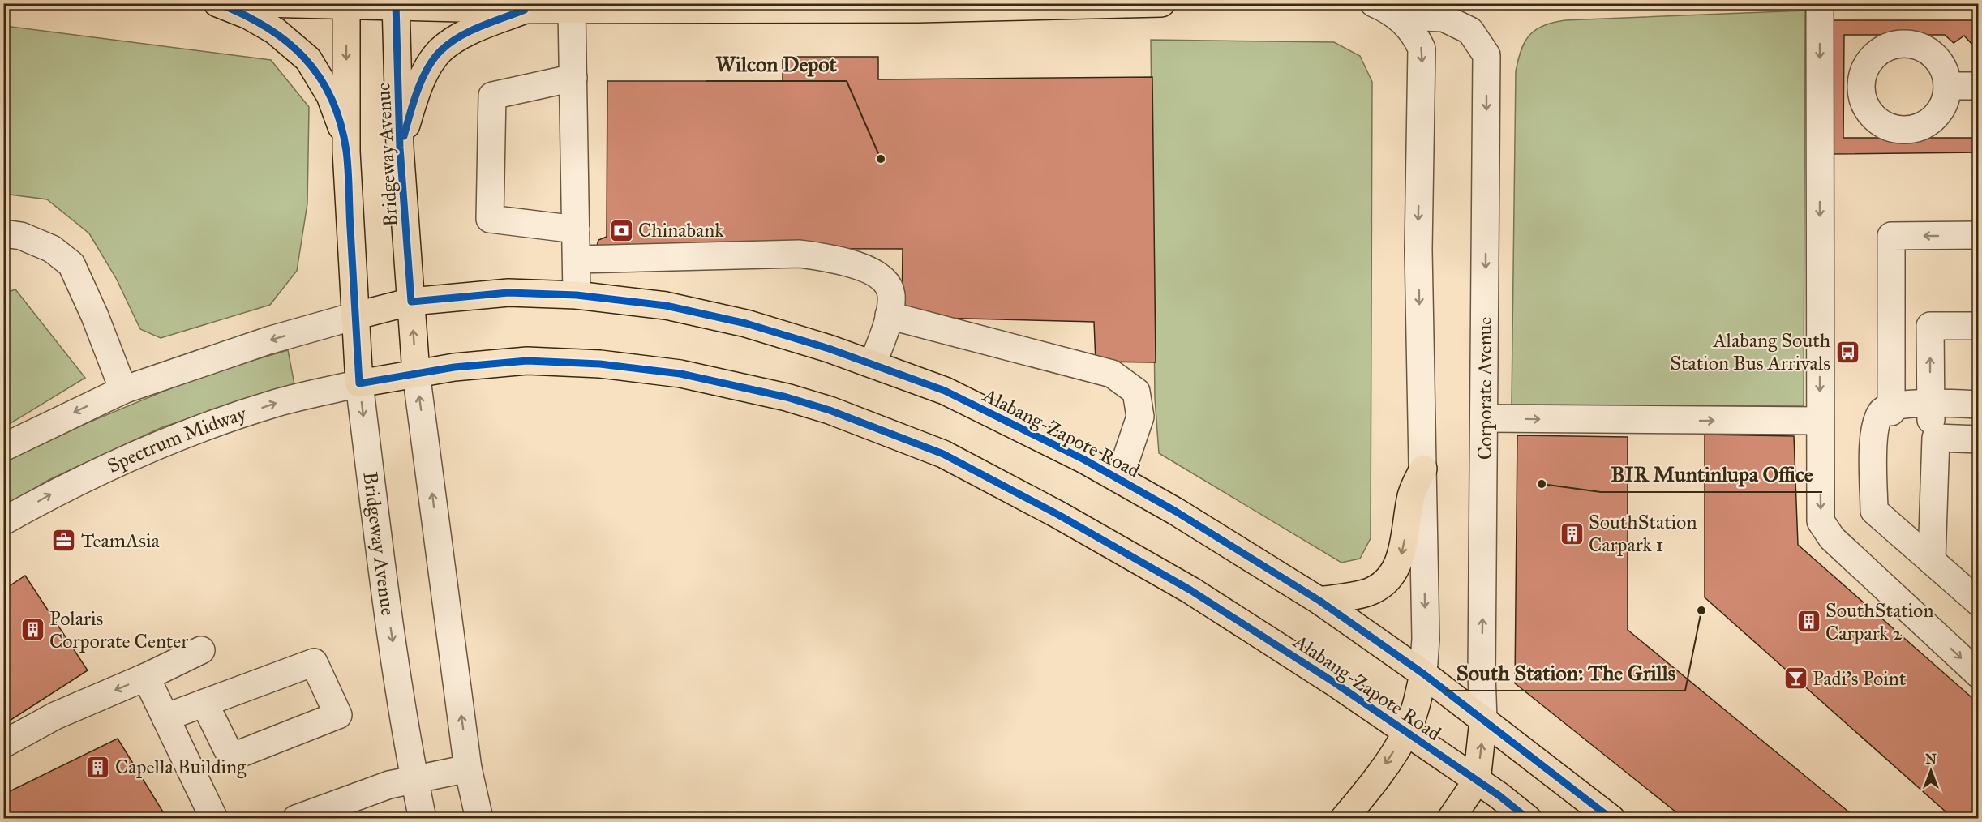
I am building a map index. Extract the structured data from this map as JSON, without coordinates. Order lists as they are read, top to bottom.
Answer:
{
  "streets": {
    "main road": ["Bridgeway Avenue", "Corporate Avenue", "Alabang-Zapote Road"],
    "street": ["Spectrum Midway"]
  },
  "crossings": [
    ["Bridgeway Avenue", "Alabang-Zapote Road"],
    ["Bridgeway Avenue", "Spectrum Midway"],
    ["Corporate Avenue", "Alabang-Zapote Road"],
    ["Alabang-Zapote Road", "Spectrum Midway"]
  ],
  "places": {
    "other": ["Wilcon Depot", "BIR Muntinlupa Office", "South Station: The Grills"],
    "bank": ["Chinabank"],
    "bus stop": ["Alabang South Station Bus Arrivals"],
    "building": [
      "SouthStation Carpark 1",
      "SouthStation Carpark 2",
      "Polaris Corporate Center",
      "Capella Building"
    ],
    "office": ["TeamAsia"],
    "bar": ["Padi's Point"]
  },
  "north": "top"
}
